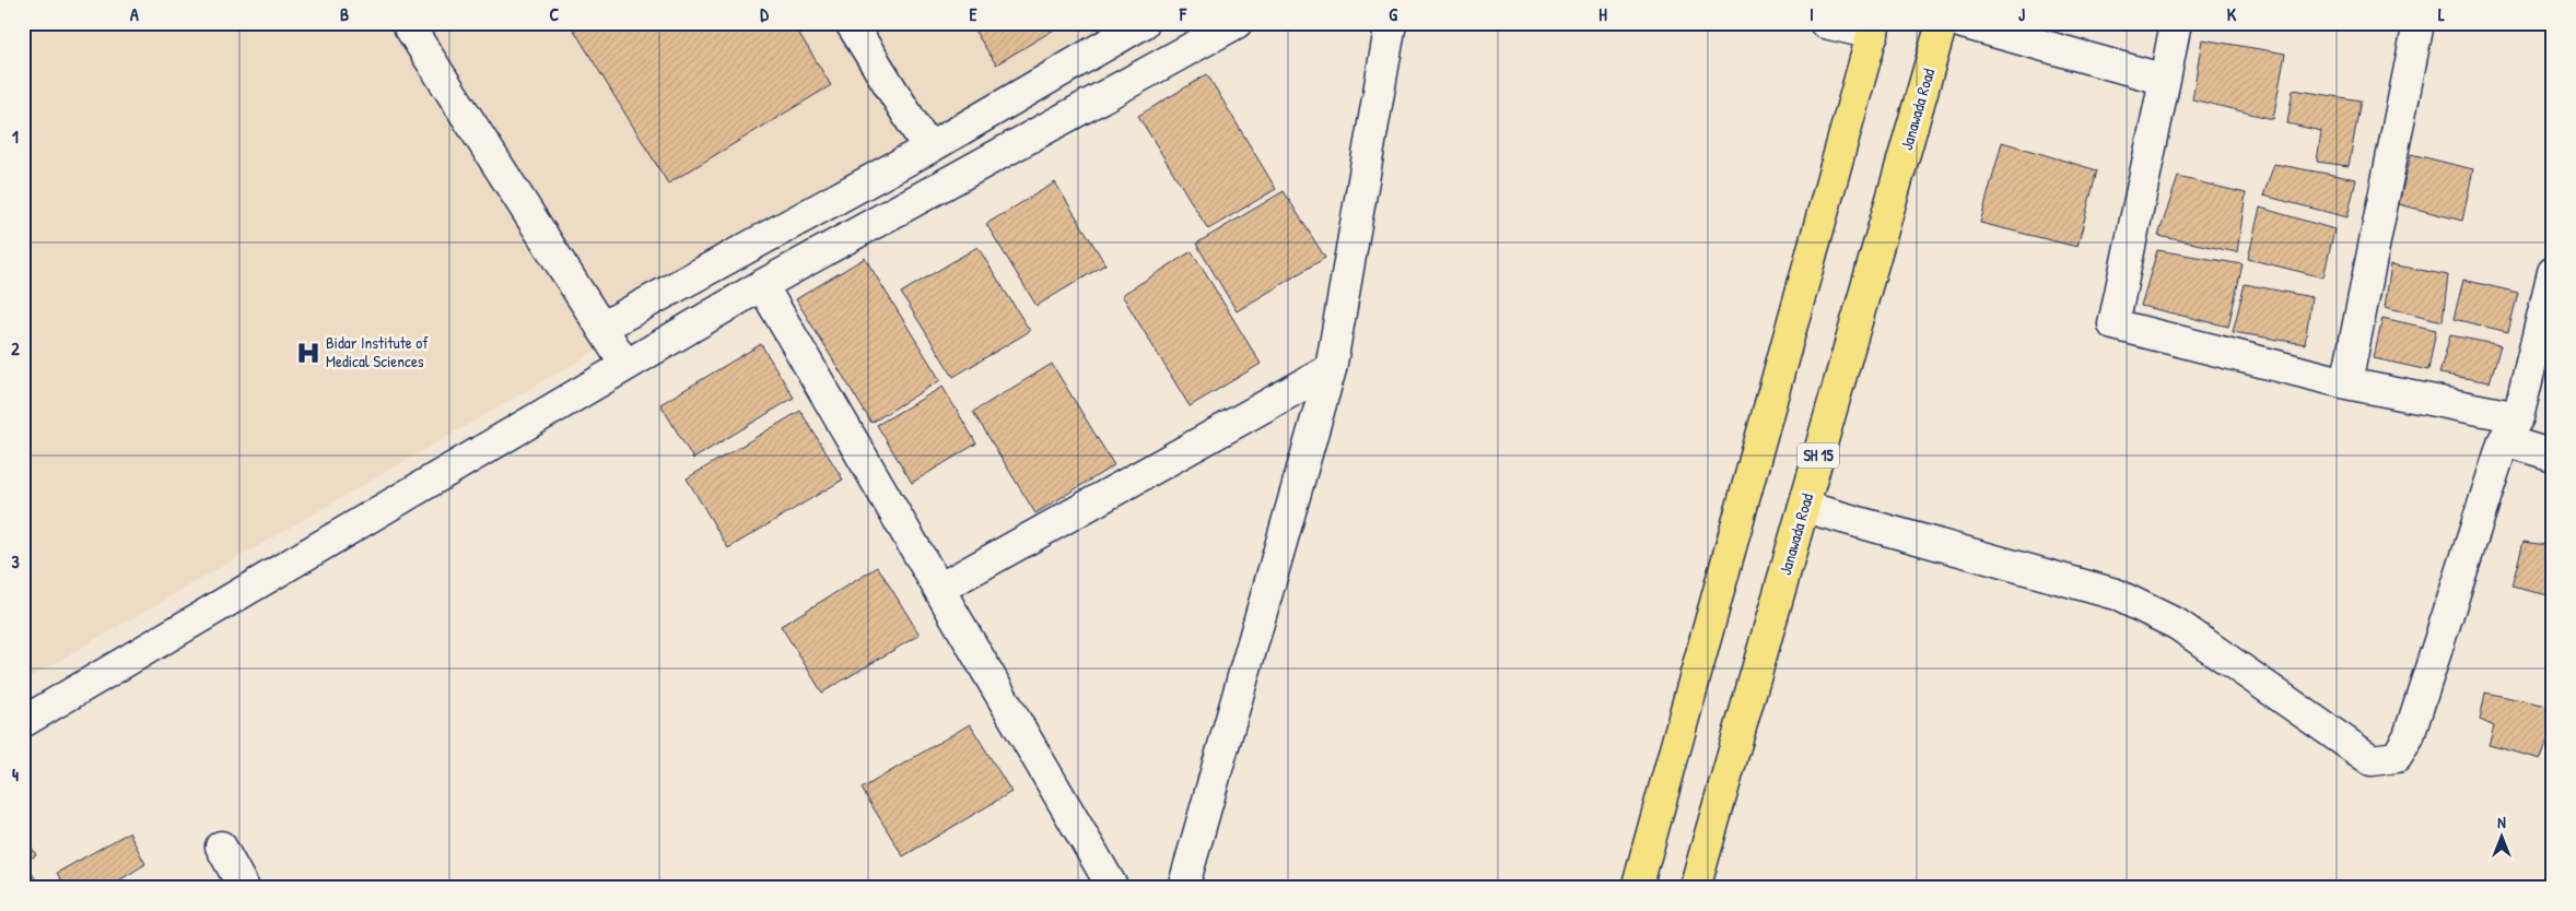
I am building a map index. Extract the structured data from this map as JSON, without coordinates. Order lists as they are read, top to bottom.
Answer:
{
  "streets": {
    "main road": ["Janawada Road", "SH 15"]
  },
  "places": {
    "hospital": ["Bidar Institute of Medical Sciences"]
  },
  "north": "top",
  "grid": {
    "columns": [
      "A",
      "B",
      "C",
      "D",
      "E",
      "F",
      "G",
      "H",
      "I",
      "J",
      "K",
      "L"
    ],
    "rows": [
      "1",
      "2",
      "3",
      "4"
    ]
  }
}
